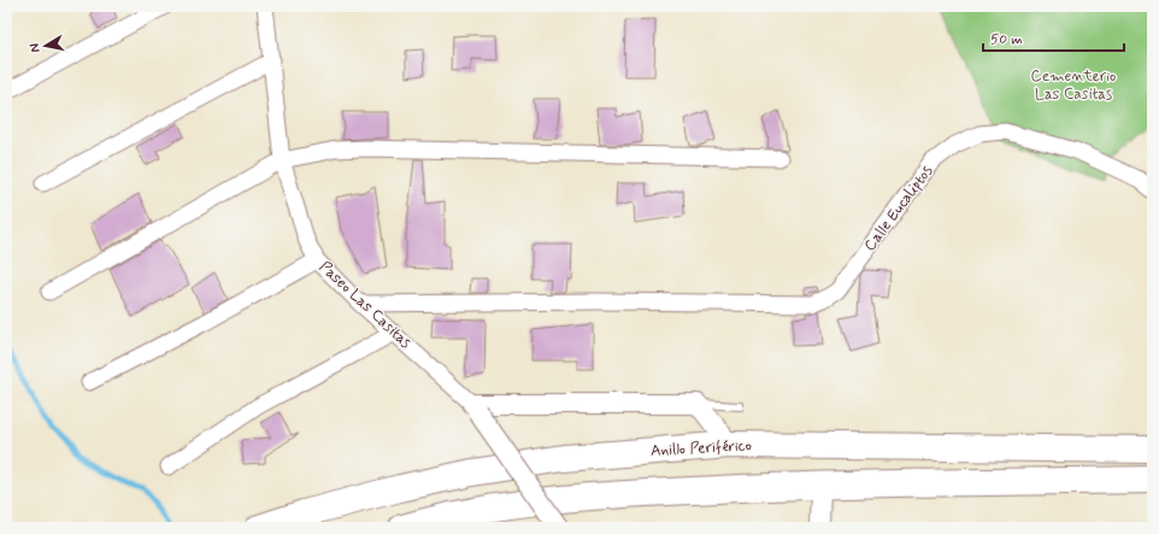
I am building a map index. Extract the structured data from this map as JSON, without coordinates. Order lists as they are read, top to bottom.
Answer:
{
  "streets": {
    "highway": ["Anillo Periférico"],
    "street": ["Calle Eucaliptos", "Paseo Las Casitas"]
  },
  "crossings": [
    ["Calle Eucaliptos", "Paseo Las Casitas"]
  ],
  "parks": ["Cementerio Las Casitas"],
  "scale_bar": "50 m",
  "north": "left"
}
